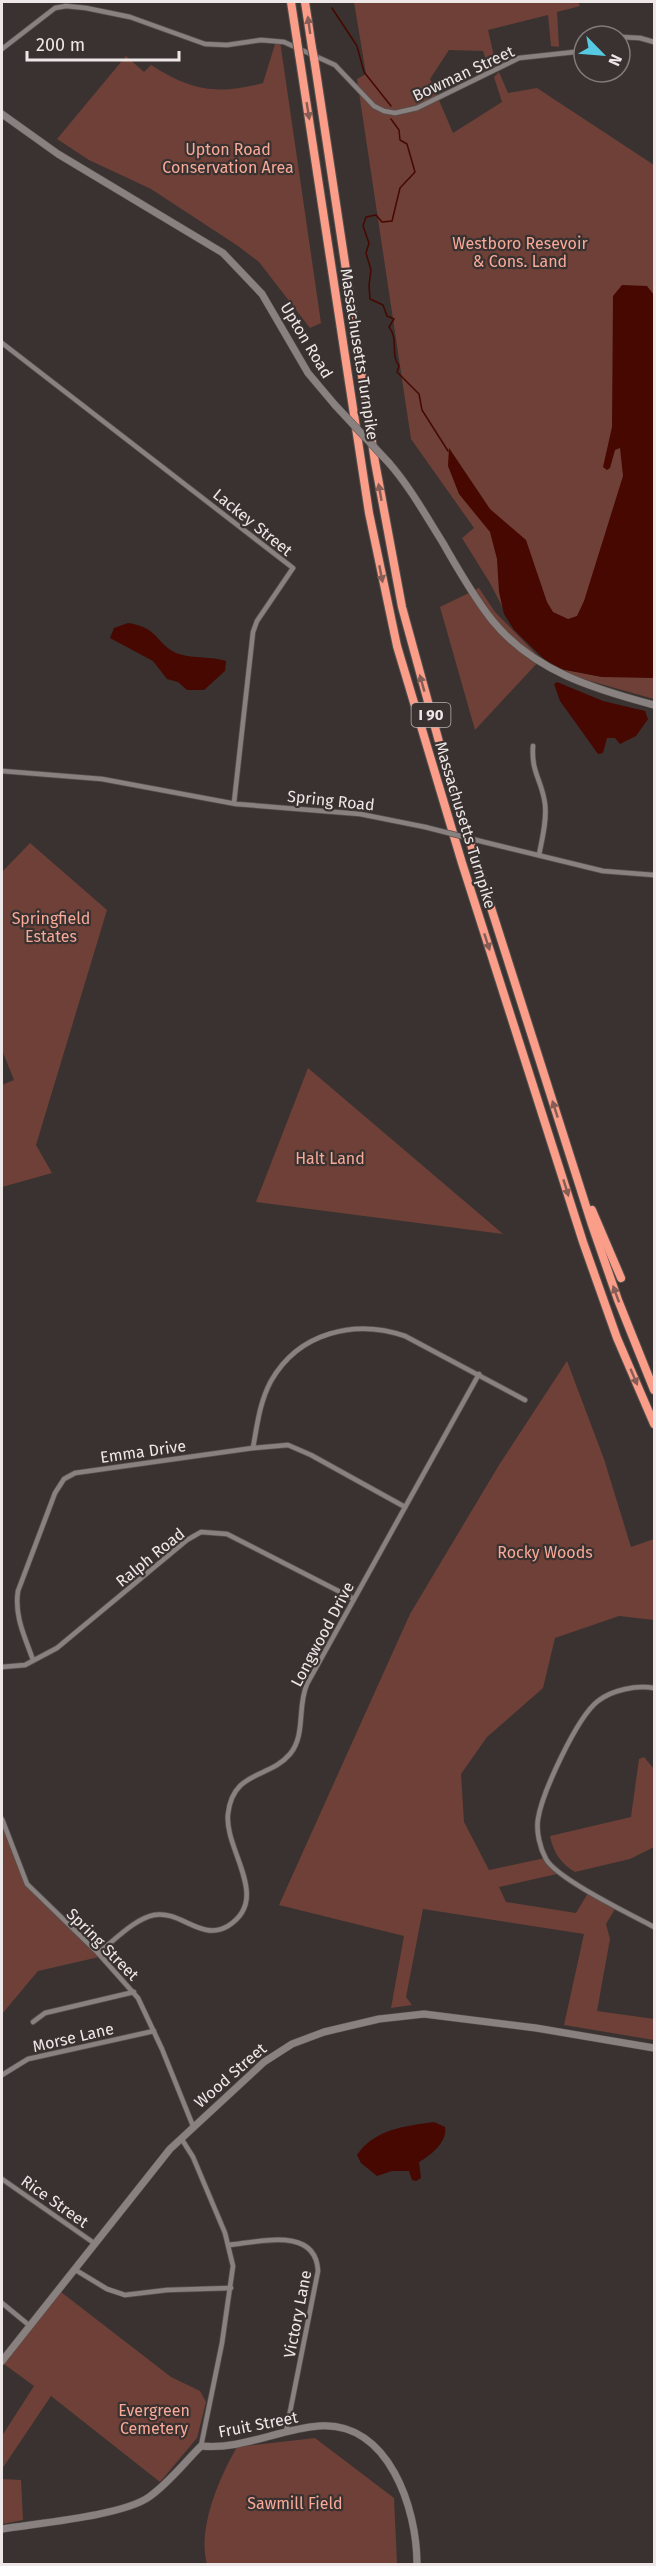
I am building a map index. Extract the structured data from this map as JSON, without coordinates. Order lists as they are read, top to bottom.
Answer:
{
  "streets": {
    "highway": ["Massachusetts Turnpike", "I 90"],
    "main road": ["Upton Road", "Wood Street", "Fruit Street"],
    "street": [
      "Bowman Street",
      "Lackey Street",
      "Spring Road",
      "Emma Drive",
      "Ralph Road",
      "Longwood Drive",
      "Spring Street",
      "Morse Lane",
      "Rice Street",
      "Victory Lane"
    ]
  },
  "crossings": [
    ["Lackey Street", "Spring Road"],
    ["Emma Drive", "Ralph Road"],
    ["Emma Drive", "Longwood Drive"],
    ["Ralph Road", "Longwood Drive"],
    ["Longwood Drive", "Spring Street"],
    ["Spring Street", "Morse Lane"],
    ["Spring Street", "Wood Street"],
    ["Wood Street", "Rice Street"],
    ["Victory Lane", "Fruit Street"]
  ],
  "parks": [
    "Upton Road Conservation Area",
    "Westboro Resevoir & Cons. Land",
    "Springfield Estates",
    "Halt Land",
    "Rocky Woods",
    "Evergreen Cemetery",
    "Sawmill Field"
  ],
  "scale_bar": "200 m",
  "north": "bottom right"
}
